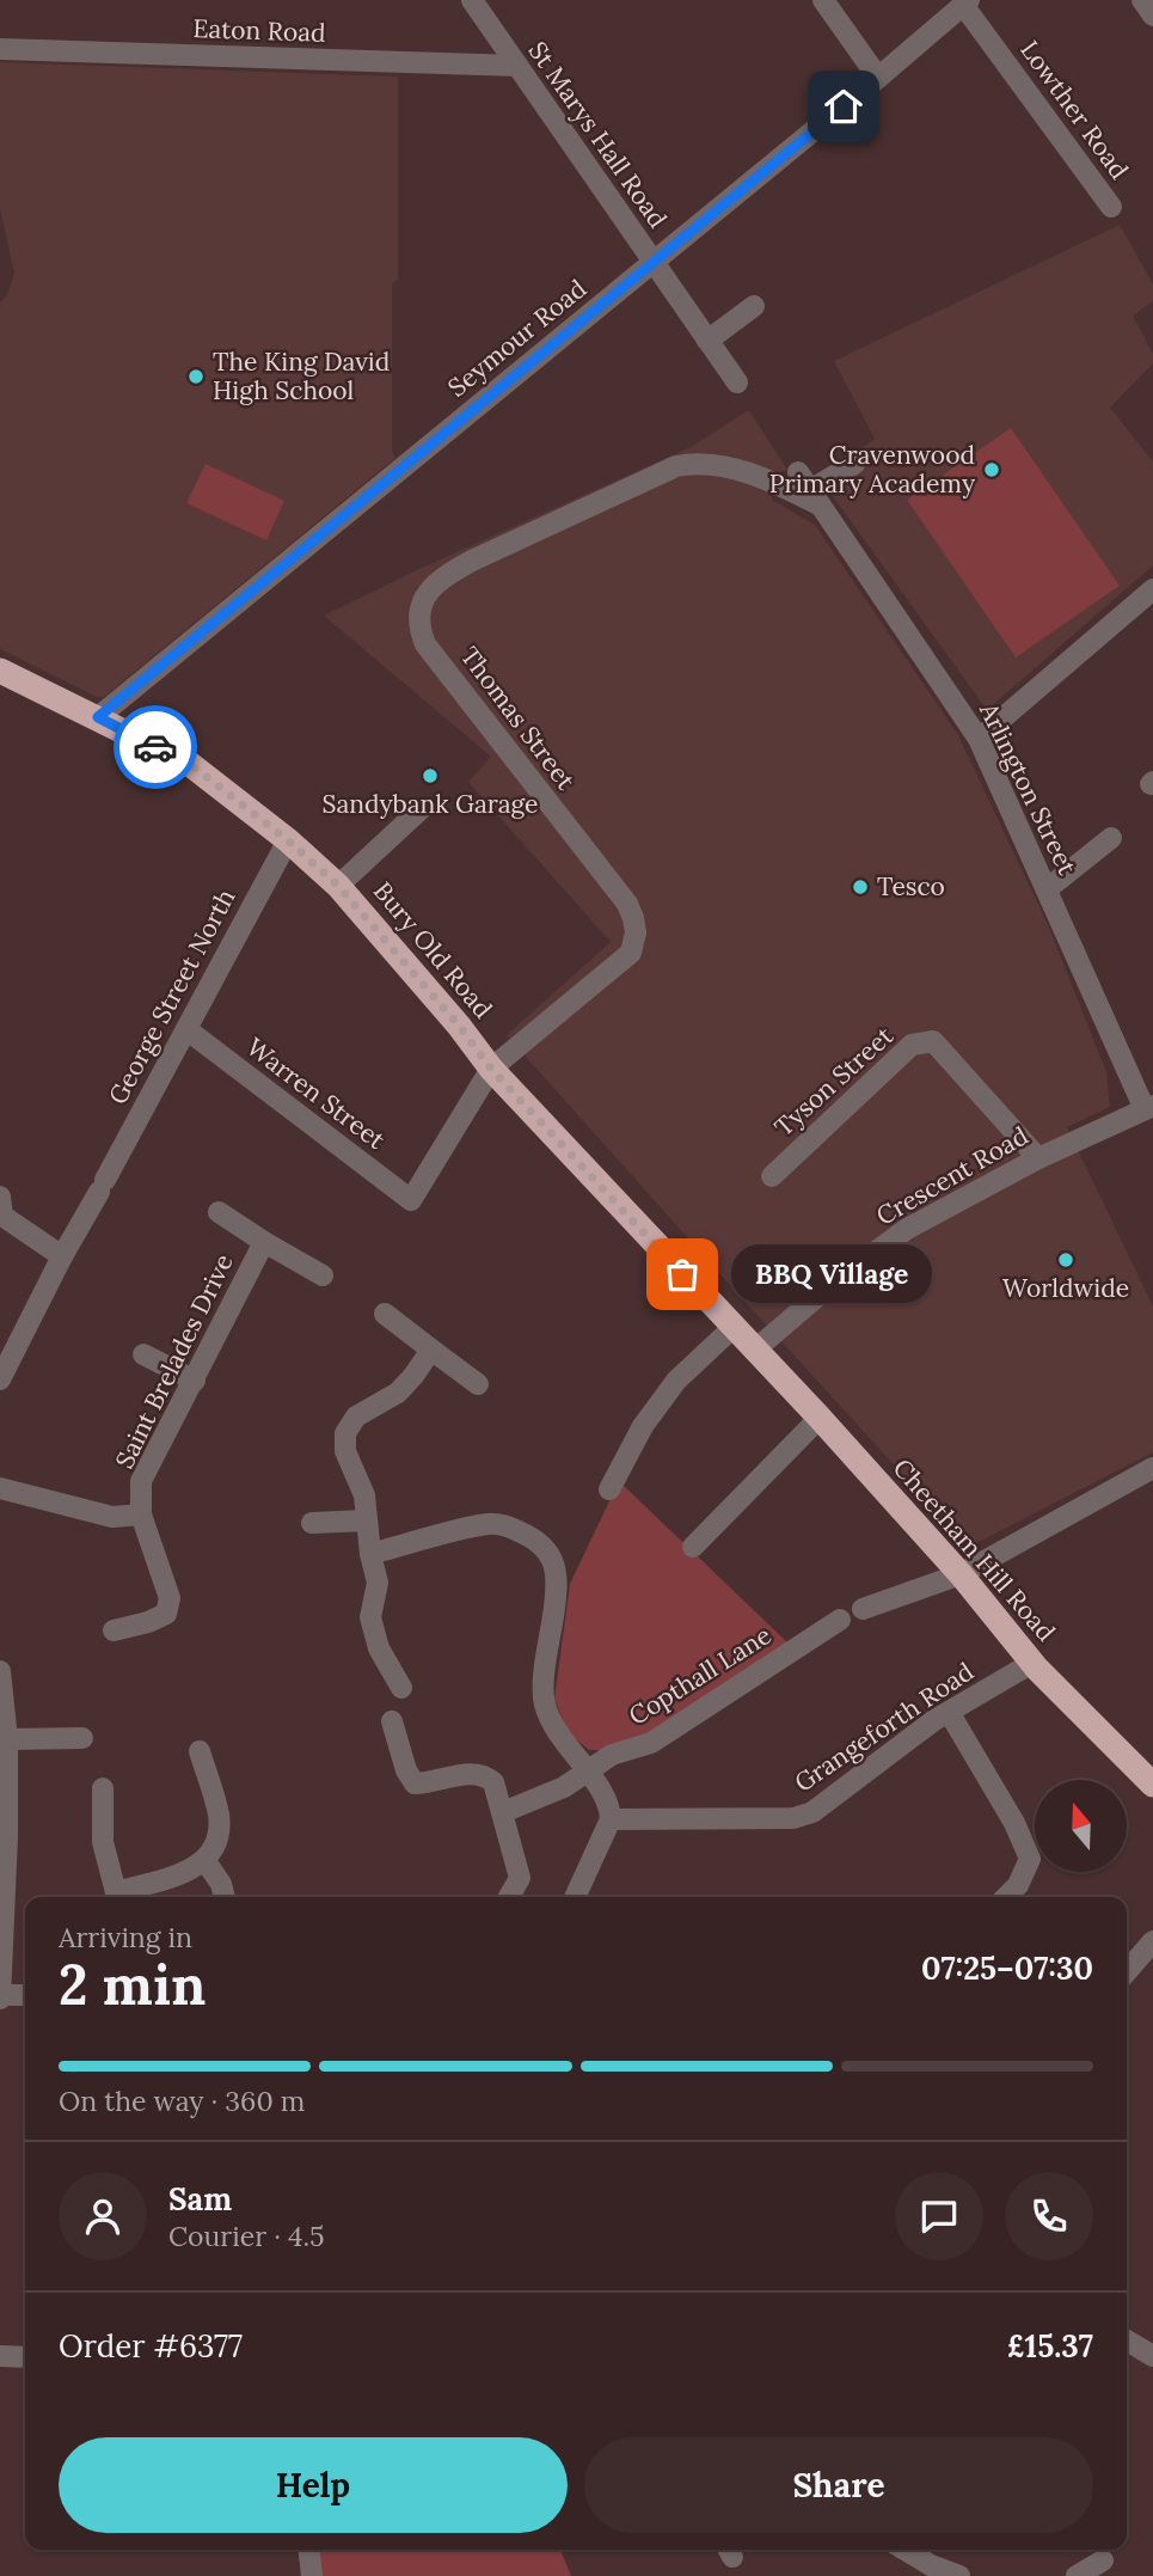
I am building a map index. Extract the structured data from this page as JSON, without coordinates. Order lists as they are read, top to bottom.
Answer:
{
  "streets": {
    "highway": ["Bury Old Road", "Cheetham Hill Road"],
    "street": [
      "Eaton Road",
      "Lowther Road",
      "St Marys Hall Road",
      "Seymour Road",
      "Thomas Street",
      "Arlington Street",
      "George Street North",
      "Tyson Street",
      "Warren Street",
      "Crescent Road",
      "Saint Brelades Drive",
      "Copthall Lane",
      "Grangeforth Road"
    ]
  },
  "crossings": [
    ["Eaton Road", "St Marys Hall Road"],
    ["Lowther Road", "Seymour Road"],
    ["St Marys Hall Road", "Seymour Road"],
    ["Seymour Road", "Bury Old Road"],
    ["Thomas Street", "Arlington Street"],
    ["Thomas Street", "Bury Old Road"],
    ["Thomas Street", "Warren Street"],
    ["Arlington Street", "Crescent Road"],
    ["Bury Old Road", "George Street North"],
    ["Bury Old Road", "Crescent Road"],
    ["Bury Old Road", "Cheetham Hill Road"],
    ["George Street North", "Warren Street"],
    ["Tyson Street", "Crescent Road"],
    ["Crescent Road", "Cheetham Hill Road"],
    ["Cheetham Hill Road", "Grangeforth Road"]
  ],
  "places": [
    "The King David High School",
    "Cravenwood Primary Academy",
    "Sandybank Garage",
    "Tesco",
    "Worldwide",
    "BBQ Village"
  ],
  "north": "top",
  "page": {
    "bubble": "BBQ Village",
    "heading": ["2 min", "Arriving in", "07:25–07:30"],
    "panel": [
      "Sam",
      "Courier · 4.5",
      "Order #6377",
      "£15.37"
    ],
    "bar": "On the way · 360 m",
    "buttons": ["Help", "Share"]
  }
}
